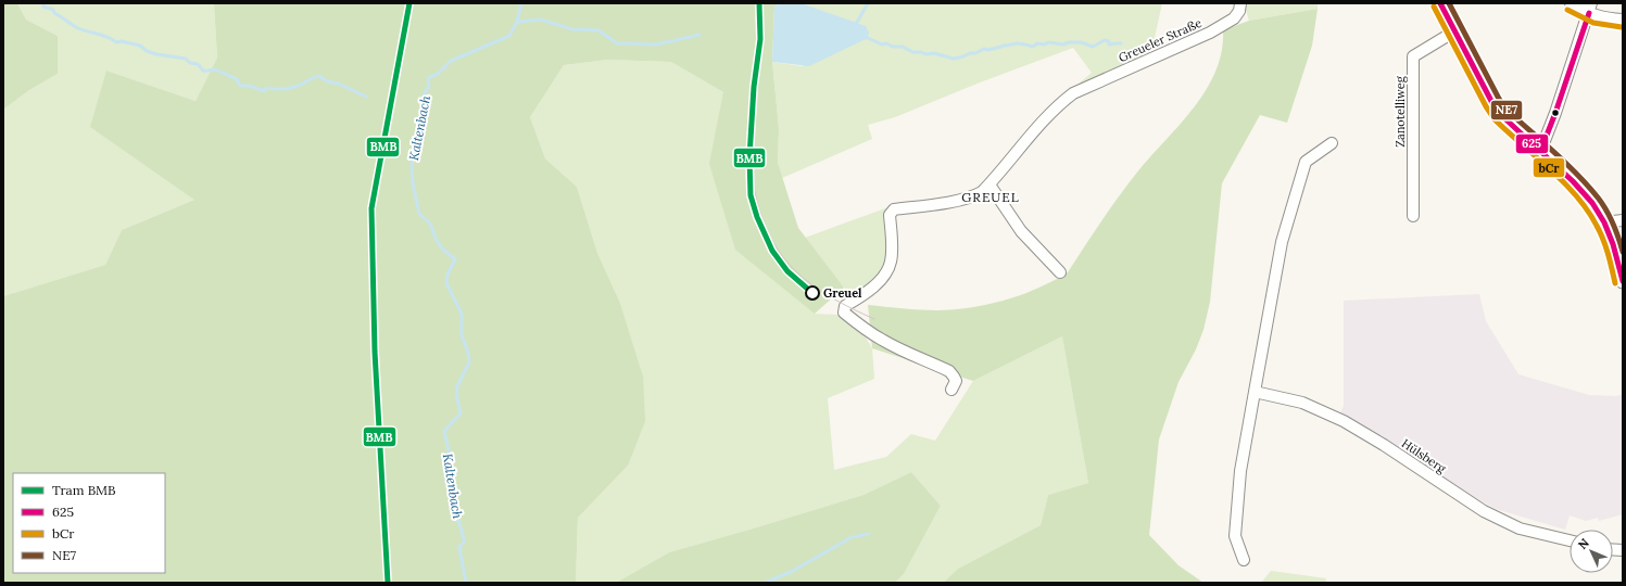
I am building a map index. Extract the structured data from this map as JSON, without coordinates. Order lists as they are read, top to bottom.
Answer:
{
  "streets": {
    "street": ["Greueler Straße", "Zanotelliweg", "Hülsberg"]
  },
  "districts": ["GREUEL"],
  "water": ["Kaltenbach"],
  "places": ["Greuel"],
  "lines": [
    "tram line BMB",
    "transit line 625",
    "transit line NE7",
    "transit line bCr"
  ],
  "legend": [
    "Tram BMB",
    "625",
    "bCr",
    "NE7"
  ],
  "north": "top left"
}
